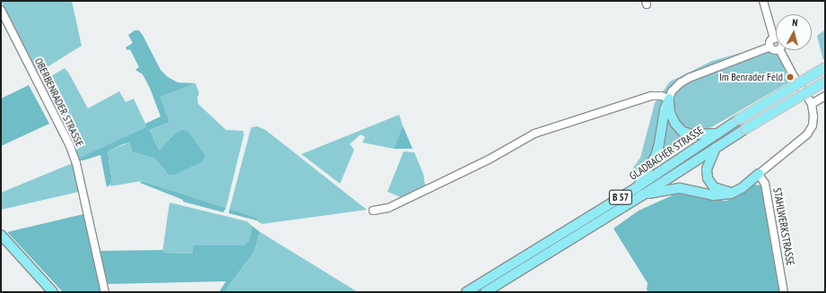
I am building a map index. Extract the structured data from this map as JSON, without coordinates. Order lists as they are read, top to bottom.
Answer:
{
  "streets": {
    "main road": ["GLADBACHER STRASSE", "B 57"],
    "street": ["OBERBENRADER STRASSE", "STAHLWERKSTRASSE"]
  },
  "places": ["Im Benrader Feld"],
  "north": "top"
}
